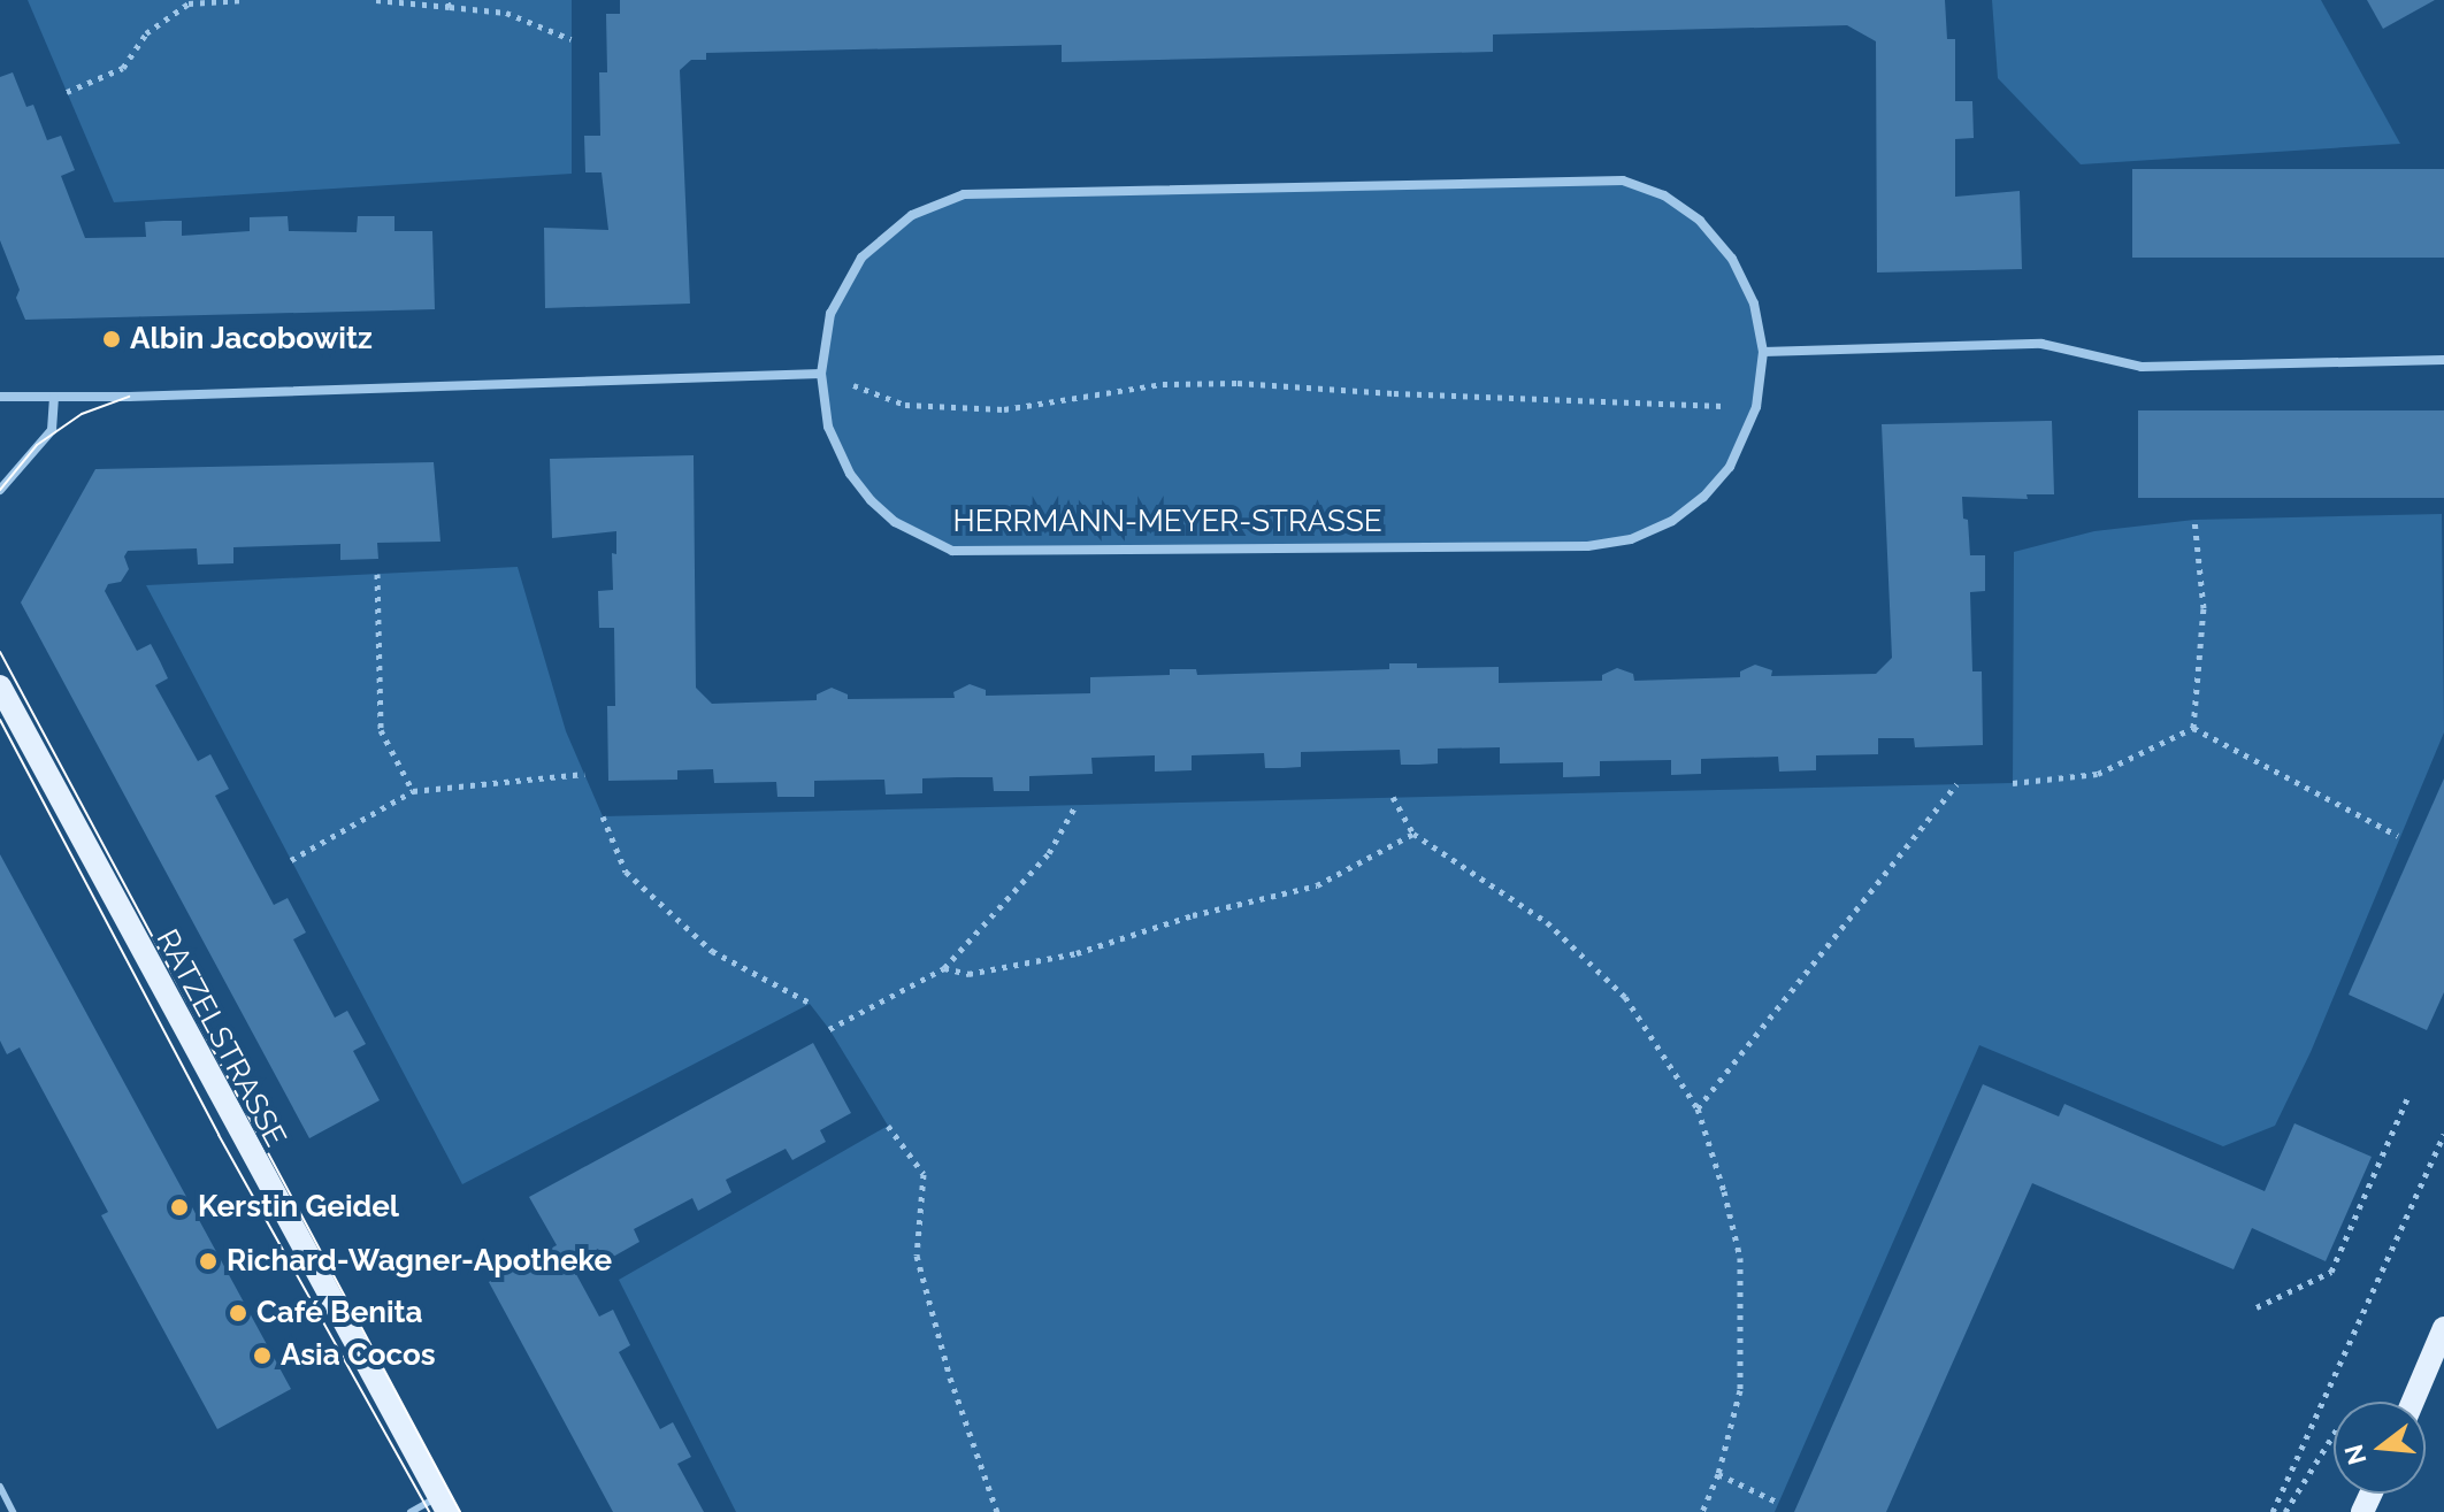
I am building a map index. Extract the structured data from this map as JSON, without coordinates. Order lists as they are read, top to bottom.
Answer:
{
  "streets": {
    "main road": ["RATZELSTRASSE"],
    "street": ["HERRMANN-MEYER-STRASSE"]
  },
  "places": [
    "Albin Jacobowitz",
    "Kerstin Geidel",
    "Richard-Wagner-Apotheke",
    "Café Benita",
    "Asia Cocos"
  ],
  "north": "left"
}
